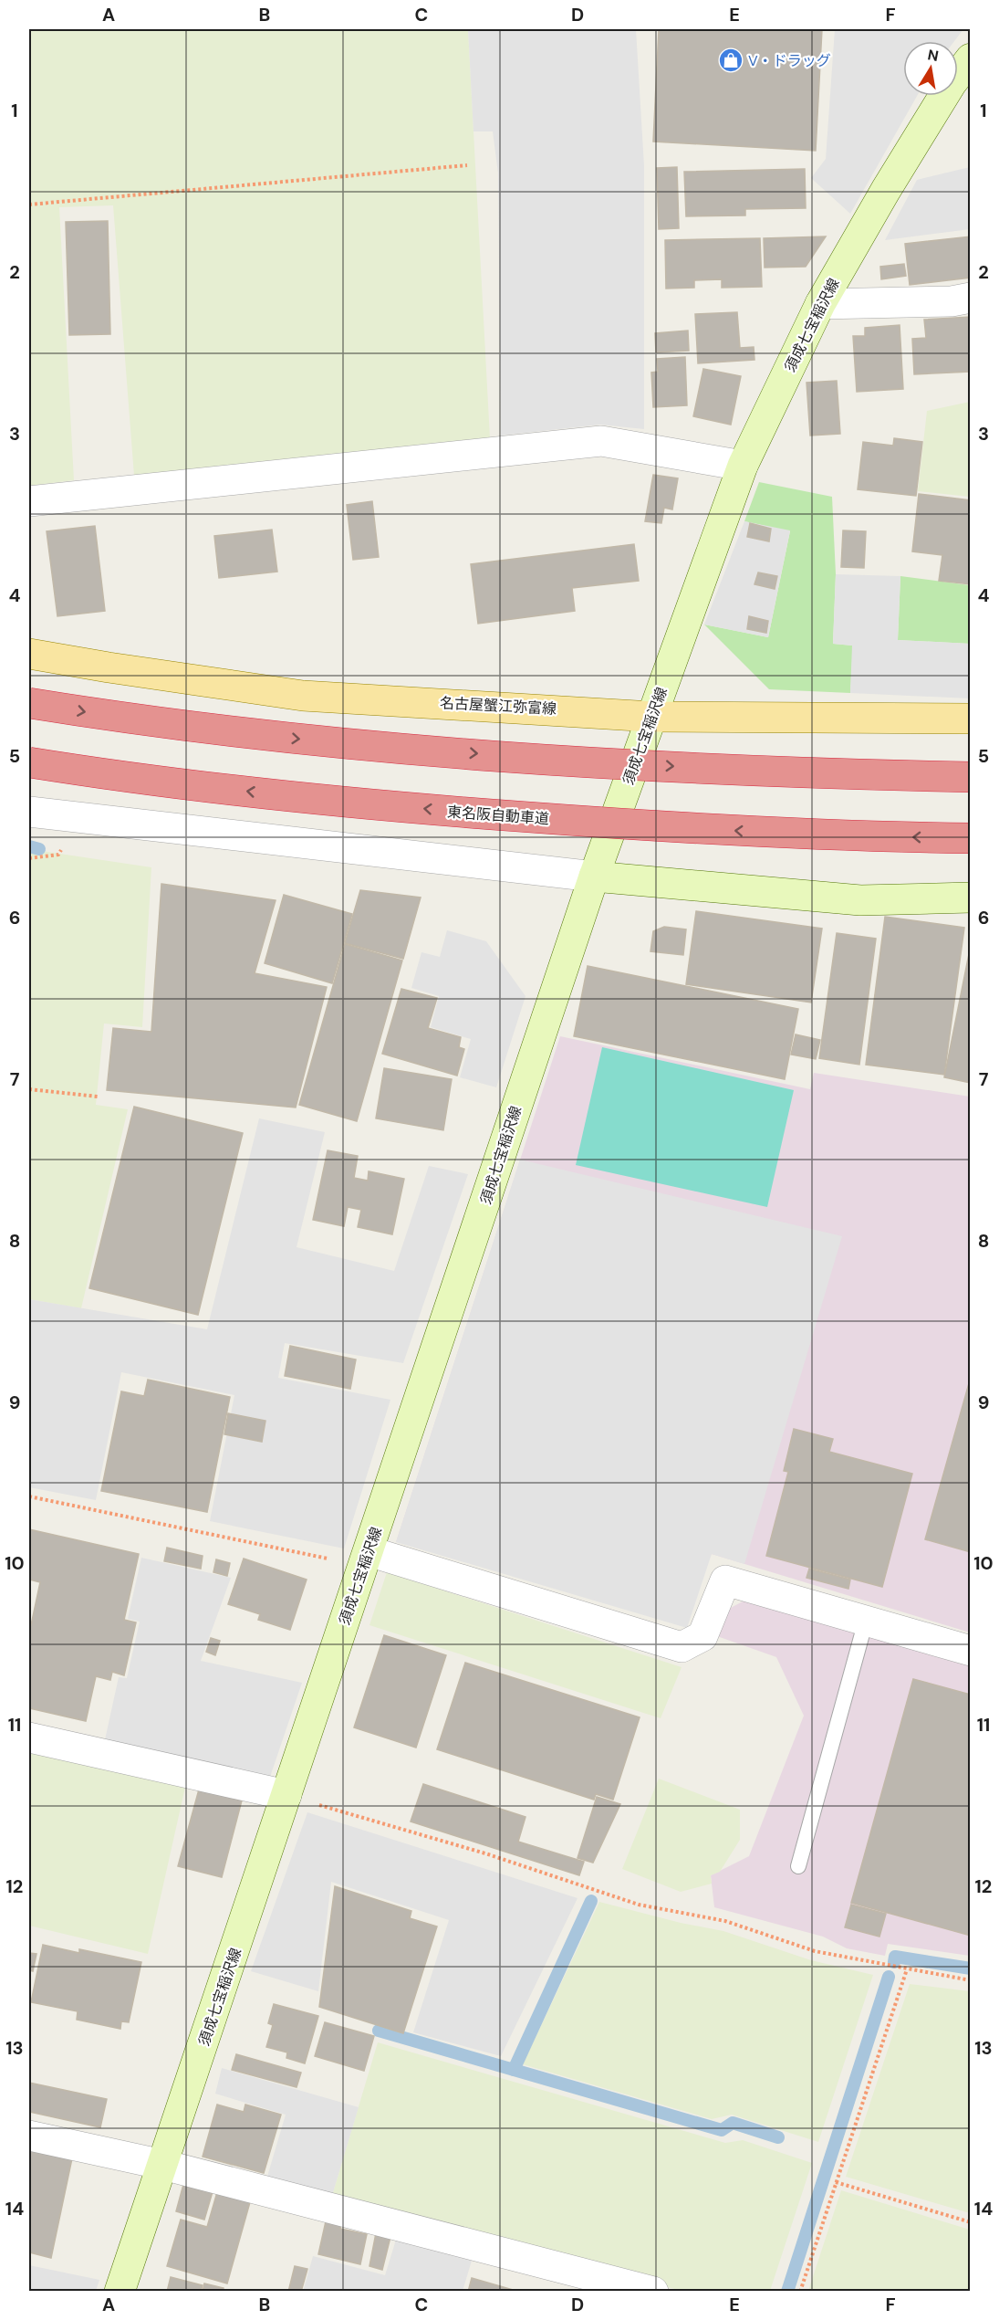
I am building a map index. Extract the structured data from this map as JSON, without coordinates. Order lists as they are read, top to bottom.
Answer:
{
  "streets": {
    "highway": ["東名阪自動車道"],
    "main road": ["須成七宝稲沢線", "名古屋蟹江弥富線"]
  },
  "crossings": [
    ["須成七宝稲沢線", "名古屋蟹江弥富線"]
  ],
  "places": {
    "shop": ["V・ドラッグ"]
  },
  "north": "top",
  "grid": {
    "columns": [
      "A",
      "B",
      "C",
      "D",
      "E",
      "F"
    ],
    "rows": [
      "1",
      "2",
      "3",
      "4",
      "5",
      "6",
      "7",
      "8",
      "9",
      "10",
      "11",
      "12",
      "13",
      "14"
    ]
  }
}
